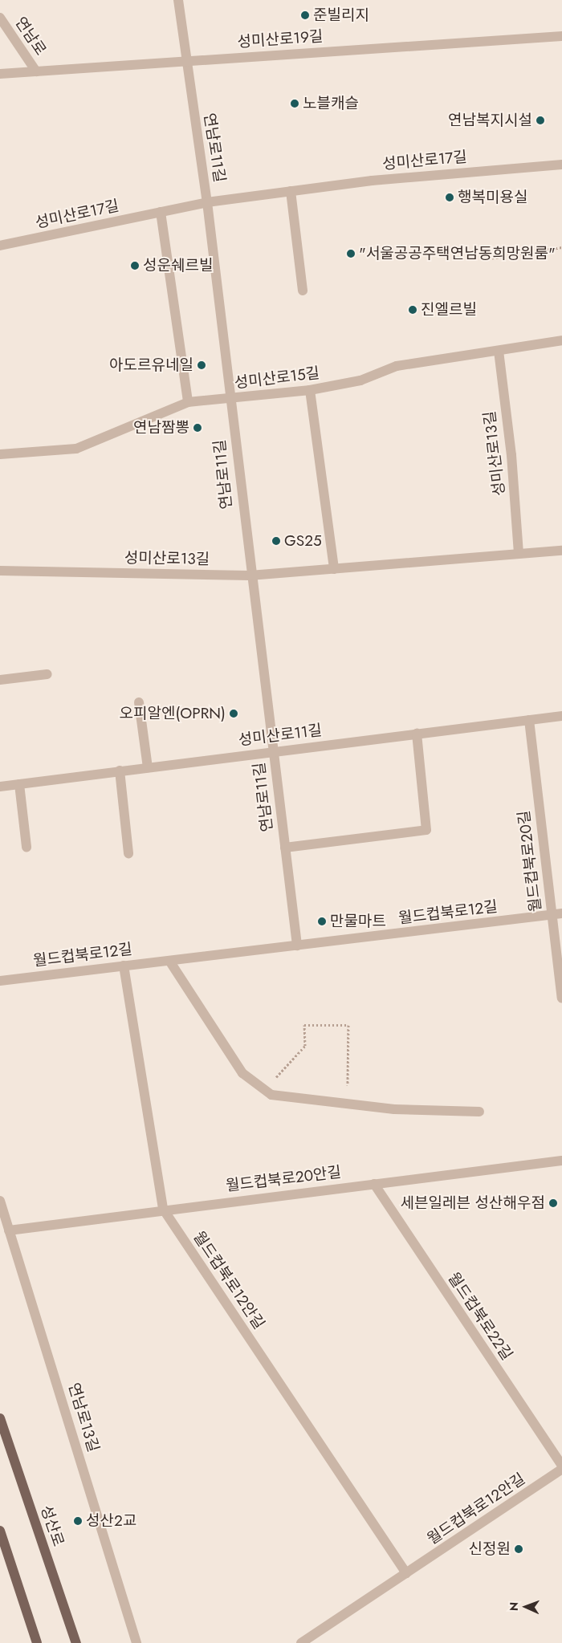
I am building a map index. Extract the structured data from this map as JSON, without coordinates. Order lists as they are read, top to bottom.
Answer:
{
  "streets": {
    "main road": ["성산로"],
    "street": [
      "연남로",
      "성미산로19길",
      "연남로11길",
      "성미산로17길",
      "성미산로15길",
      "성미산로13길",
      "성미산로11길",
      "월드컵북로20길",
      "월드컵북로12길",
      "월드컵북로20안길",
      "월드컵북로12안길",
      "월드컵북로22길",
      "연남로13길"
    ]
  },
  "crossings": [
    ["연남로", "성미산로19길"],
    ["성미산로19길", "연남로11길"],
    ["연남로11길", "성미산로17길"],
    ["연남로11길", "성미산로15길"],
    ["연남로11길", "성미산로13길"],
    ["연남로11길", "성미산로11길"],
    ["연남로11길", "월드컵북로12길"],
    ["성미산로15길", "성미산로13길"],
    ["성미산로11길", "월드컵북로20길"],
    ["월드컵북로20길", "월드컵북로12길"],
    ["월드컵북로12길", "월드컵북로12안길"],
    ["월드컵북로20안길", "월드컵북로12안길"],
    ["월드컵북로20안길", "월드컵북로22길"],
    ["월드컵북로20안길", "연남로13길"]
  ],
  "places": [
    "준빌리지",
    "노블캐슬",
    "연남복지시설",
    "행복미용실",
    "\"서울공공주택연남동희망원룸\"",
    "성운쉐르빌",
    "진엘르빌",
    "아도르유네일",
    "연남짬뽕",
    "GS25",
    "오피알엔(OPRN)",
    "만물마트",
    "세븐일레븐 성산해우점",
    "성산2교",
    "신정원"
  ],
  "north": "left"
}
